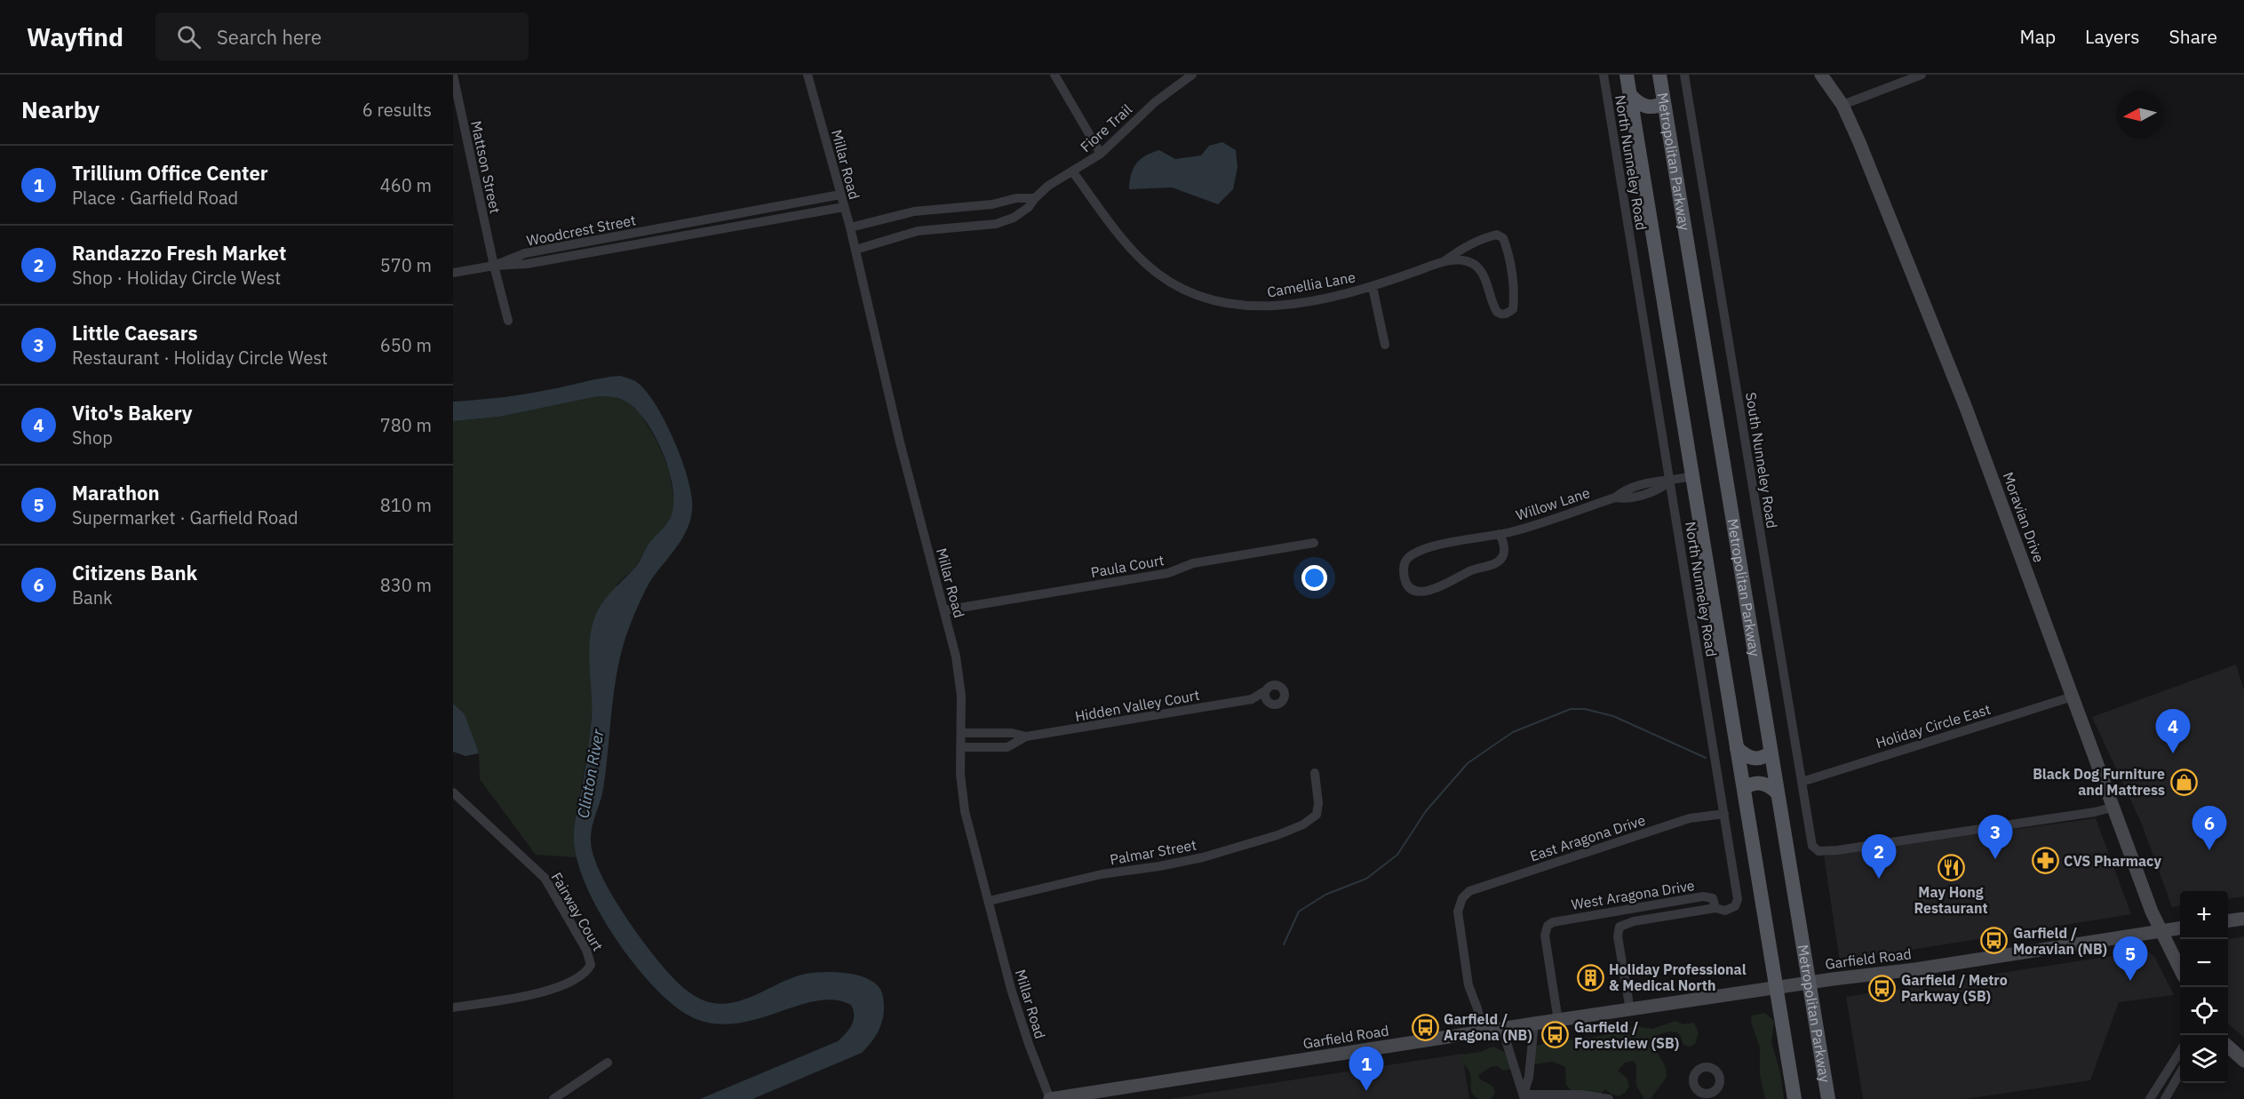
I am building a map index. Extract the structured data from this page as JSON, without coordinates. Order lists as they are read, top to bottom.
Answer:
{
  "streets": {
    "main road": ["Metropolitan Parkway", "Moravian Drive", "Garfield Road"],
    "street": [
      "Fiore Trail",
      "North Nunneley Road",
      "Millar Road",
      "Mattson Street",
      "Woodcrest Street",
      "Camellia Lane",
      "South Nunneley Road",
      "Willow Lane",
      "Paula Court",
      "Hidden Valley Court",
      "Holiday Circle East",
      "East Aragona Drive",
      "Palmar Street",
      "West Aragona Drive",
      "Fairway Court"
    ]
  },
  "crossings": [
    ["Fiore Trail", "Millar Road"],
    ["Fiore Trail", "Camellia Lane"],
    ["Metropolitan Parkway", "Garfield Road"],
    ["North Nunneley Road", "Willow Lane"],
    ["North Nunneley Road", "East Aragona Drive"],
    ["North Nunneley Road", "West Aragona Drive"],
    ["North Nunneley Road", "Garfield Road"],
    ["Millar Road", "Woodcrest Street"],
    ["Millar Road", "Paula Court"],
    ["Millar Road", "Hidden Valley Court"],
    ["Millar Road", "Palmar Street"],
    ["Millar Road", "Garfield Road"],
    ["Mattson Street", "Woodcrest Street"],
    ["South Nunneley Road", "Moravian Drive"],
    ["South Nunneley Road", "Holiday Circle East"],
    ["Moravian Drive", "Holiday Circle East"],
    ["Moravian Drive", "Garfield Road"],
    ["East Aragona Drive", "Garfield Road"],
    ["West Aragona Drive", "Garfield Road"]
  ],
  "water": ["Clinton River"],
  "places": {
    "shop": ["Black Dog Furniture and Mattress"],
    "pharmacy": ["CVS Pharmacy"],
    "restaurant": ["May Hong Restaurant"],
    "bus stop": [
      "Garfield / Moravian (NB)",
      "Garfield / Metro Parkway (SB)",
      "Garfield / Aragona (NB)",
      "Garfield / Forestview (SB)"
    ],
    "building": ["Holiday Professional & Medical North"]
  },
  "north": "left",
  "page": {
    "header": "Wayfind",
    "search": "Search here",
    "nav": ["Map", "Layers", "Share"],
    "heading": ["Nearby", "6 results"],
    "list": [
      {
        "mark": "1",
        "name": "Trillium Office Center",
        "note": "Place · Garfield Road",
        "value": "460 m"
      },
      {
        "mark": "2",
        "name": "Randazzo Fresh Market",
        "note": "Shop · Holiday Circle West",
        "value": "570 m"
      },
      {
        "mark": "3",
        "name": "Little Caesars",
        "note": "Restaurant · Holiday Circle West",
        "value": "650 m"
      },
      {
        "mark": "4",
        "name": "Vito's Bakery",
        "note": "Shop",
        "value": "780 m"
      },
      {
        "mark": "5",
        "name": "Marathon",
        "note": "Supermarket · Garfield Road",
        "value": "810 m"
      },
      {
        "mark": "6",
        "name": "Citizens Bank",
        "note": "Bank",
        "value": "830 m"
      }
    ],
    "pins": [
      "4",
      "6",
      "3",
      "2",
      "5",
      "1"
    ],
    "map_buttons": ["+", "−"]
  }
}
